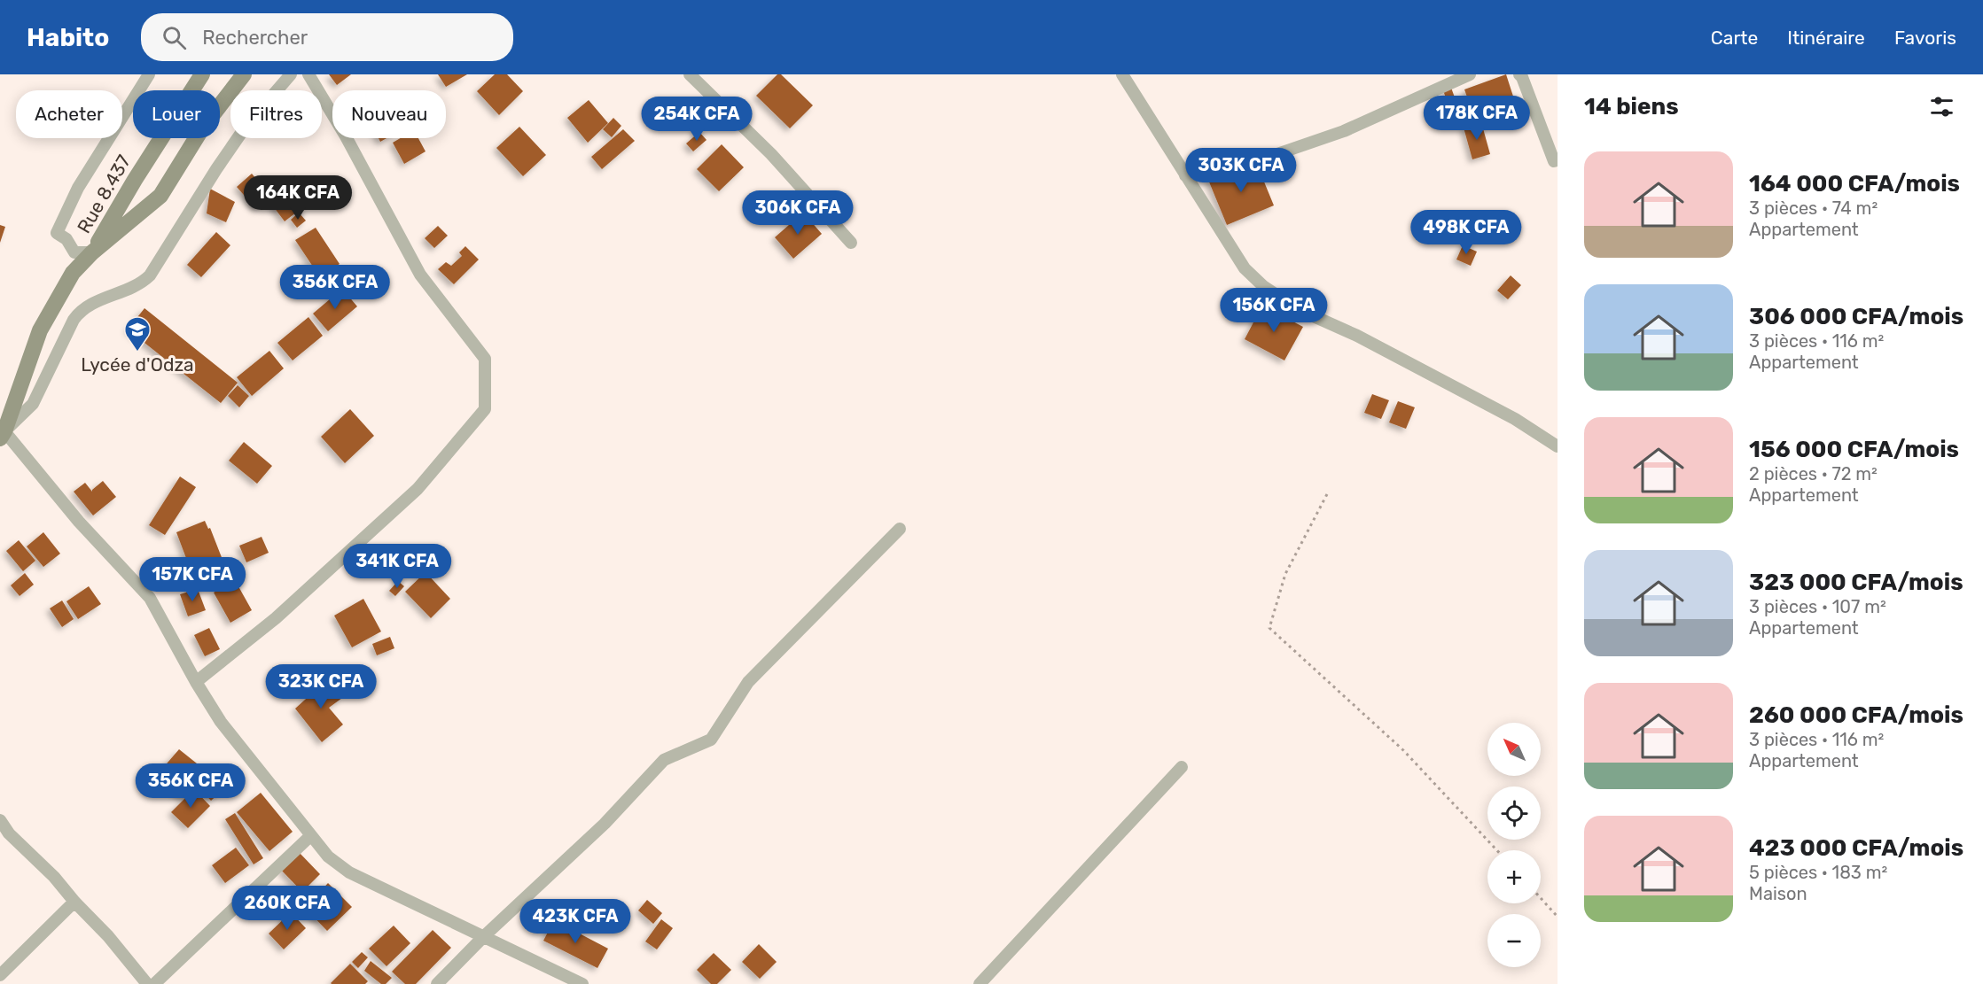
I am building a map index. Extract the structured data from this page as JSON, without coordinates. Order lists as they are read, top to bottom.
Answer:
{
  "streets": {
    "main road": ["Rue 8.437"]
  },
  "places": {
    "school or university": ["Lycée d'Odza"]
  },
  "north": "top left",
  "page": {
    "header": "Habito",
    "search": "Rechercher",
    "nav": ["Carte", "Itinéraire", "Favoris"],
    "heading": "14 biens",
    "chip": [
      "Acheter",
      "Louer",
      "Filtres",
      "Nouveau"
    ],
    "price": [
      "178K CFA",
      "254K CFA",
      "303K CFA",
      "164K CFA",
      "306K CFA",
      "498K CFA",
      "356K CFA",
      "156K CFA",
      "341K CFA",
      "157K CFA",
      "323K CFA",
      "356K CFA",
      "260K CFA",
      "423K CFA"
    ],
    "list": [
      {
        "name": "164 000 CFA/mois",
        "note": "3 pièces · 74 m² · Appartement"
      },
      {
        "name": "306 000 CFA/mois",
        "note": "3 pièces · 116 m² · Appartement"
      },
      {
        "name": "156 000 CFA/mois",
        "note": "2 pièces · 72 m² · Appartement"
      },
      {
        "name": "323 000 CFA/mois",
        "note": "3 pièces · 107 m² · Appartement"
      },
      {
        "name": "260 000 CFA/mois",
        "note": "3 pièces · 116 m² · Appartement"
      },
      {
        "name": "423 000 CFA/mois",
        "note": "5 pièces · 183 m² · Maison"
      }
    ],
    "map_buttons": ["+", "−"]
  }
}
